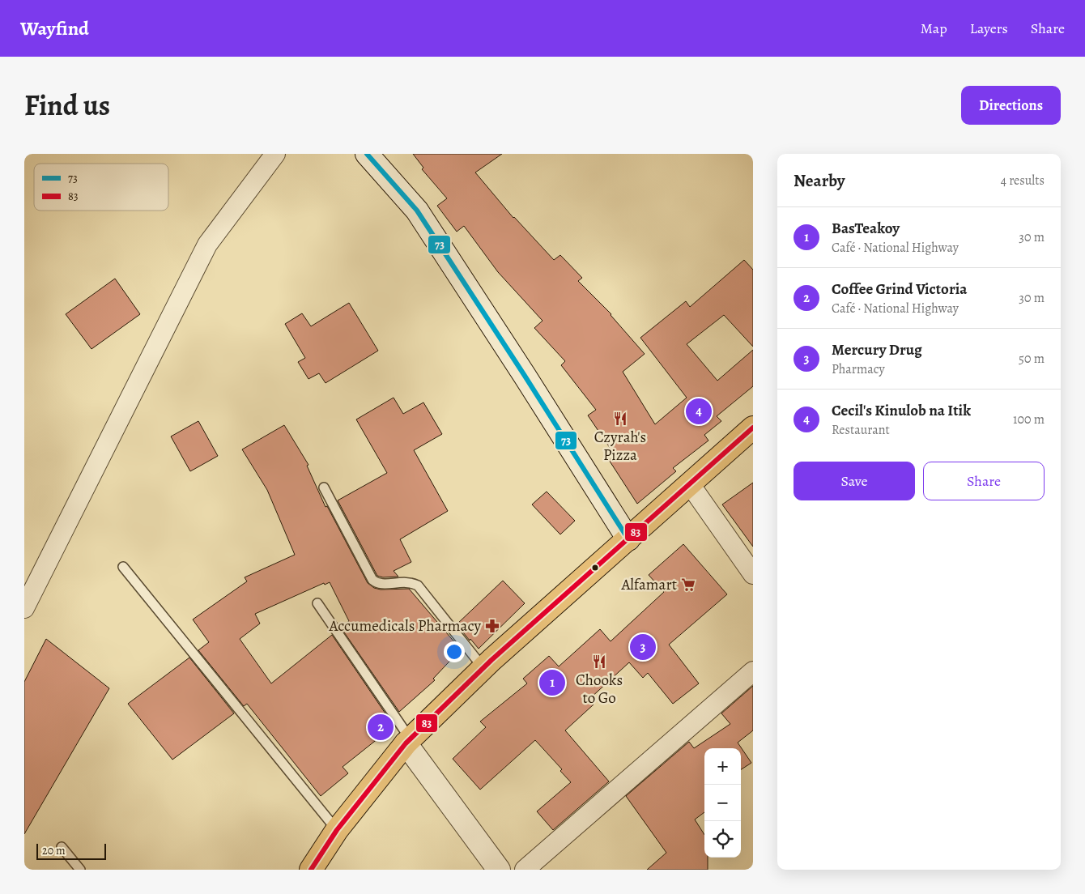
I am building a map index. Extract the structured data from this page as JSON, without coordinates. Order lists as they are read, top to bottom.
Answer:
{
  "places": {
    "restaurant": ["Czyrah's Pizza", "Chooks to Go"],
    "supermarket": ["Alfamart"],
    "pharmacy": ["Accumedicals Pharmacy"]
  },
  "lines": ["transit line 73", "transit line 83"],
  "legend": ["73", "83"],
  "scale_bar": "20 m",
  "page": {
    "header": "Wayfind",
    "nav": ["Map", "Layers", "Share"],
    "title": "Find us",
    "buttons": [
      "Directions",
      ["Save", "Share"]
    ],
    "heading": ["Nearby", "4 results"],
    "list": [
      {
        "mark": "1",
        "name": "BasTeakoy",
        "note": "Café · National Highway",
        "value": "30 m"
      },
      {
        "mark": "2",
        "name": "Coffee Grind Victoria",
        "note": "Café · National Highway",
        "value": "30 m"
      },
      {
        "mark": "3",
        "name": "Mercury Drug",
        "note": "Pharmacy",
        "value": "50 m"
      },
      {
        "mark": "4",
        "name": "Cecil's Kinulob na Itik",
        "note": "Restaurant",
        "value": "100 m"
      }
    ],
    "pins": [
      "4",
      "3",
      "1",
      "2"
    ],
    "map_buttons": ["+", "−"],
    "scale": "20 m"
  }
}
